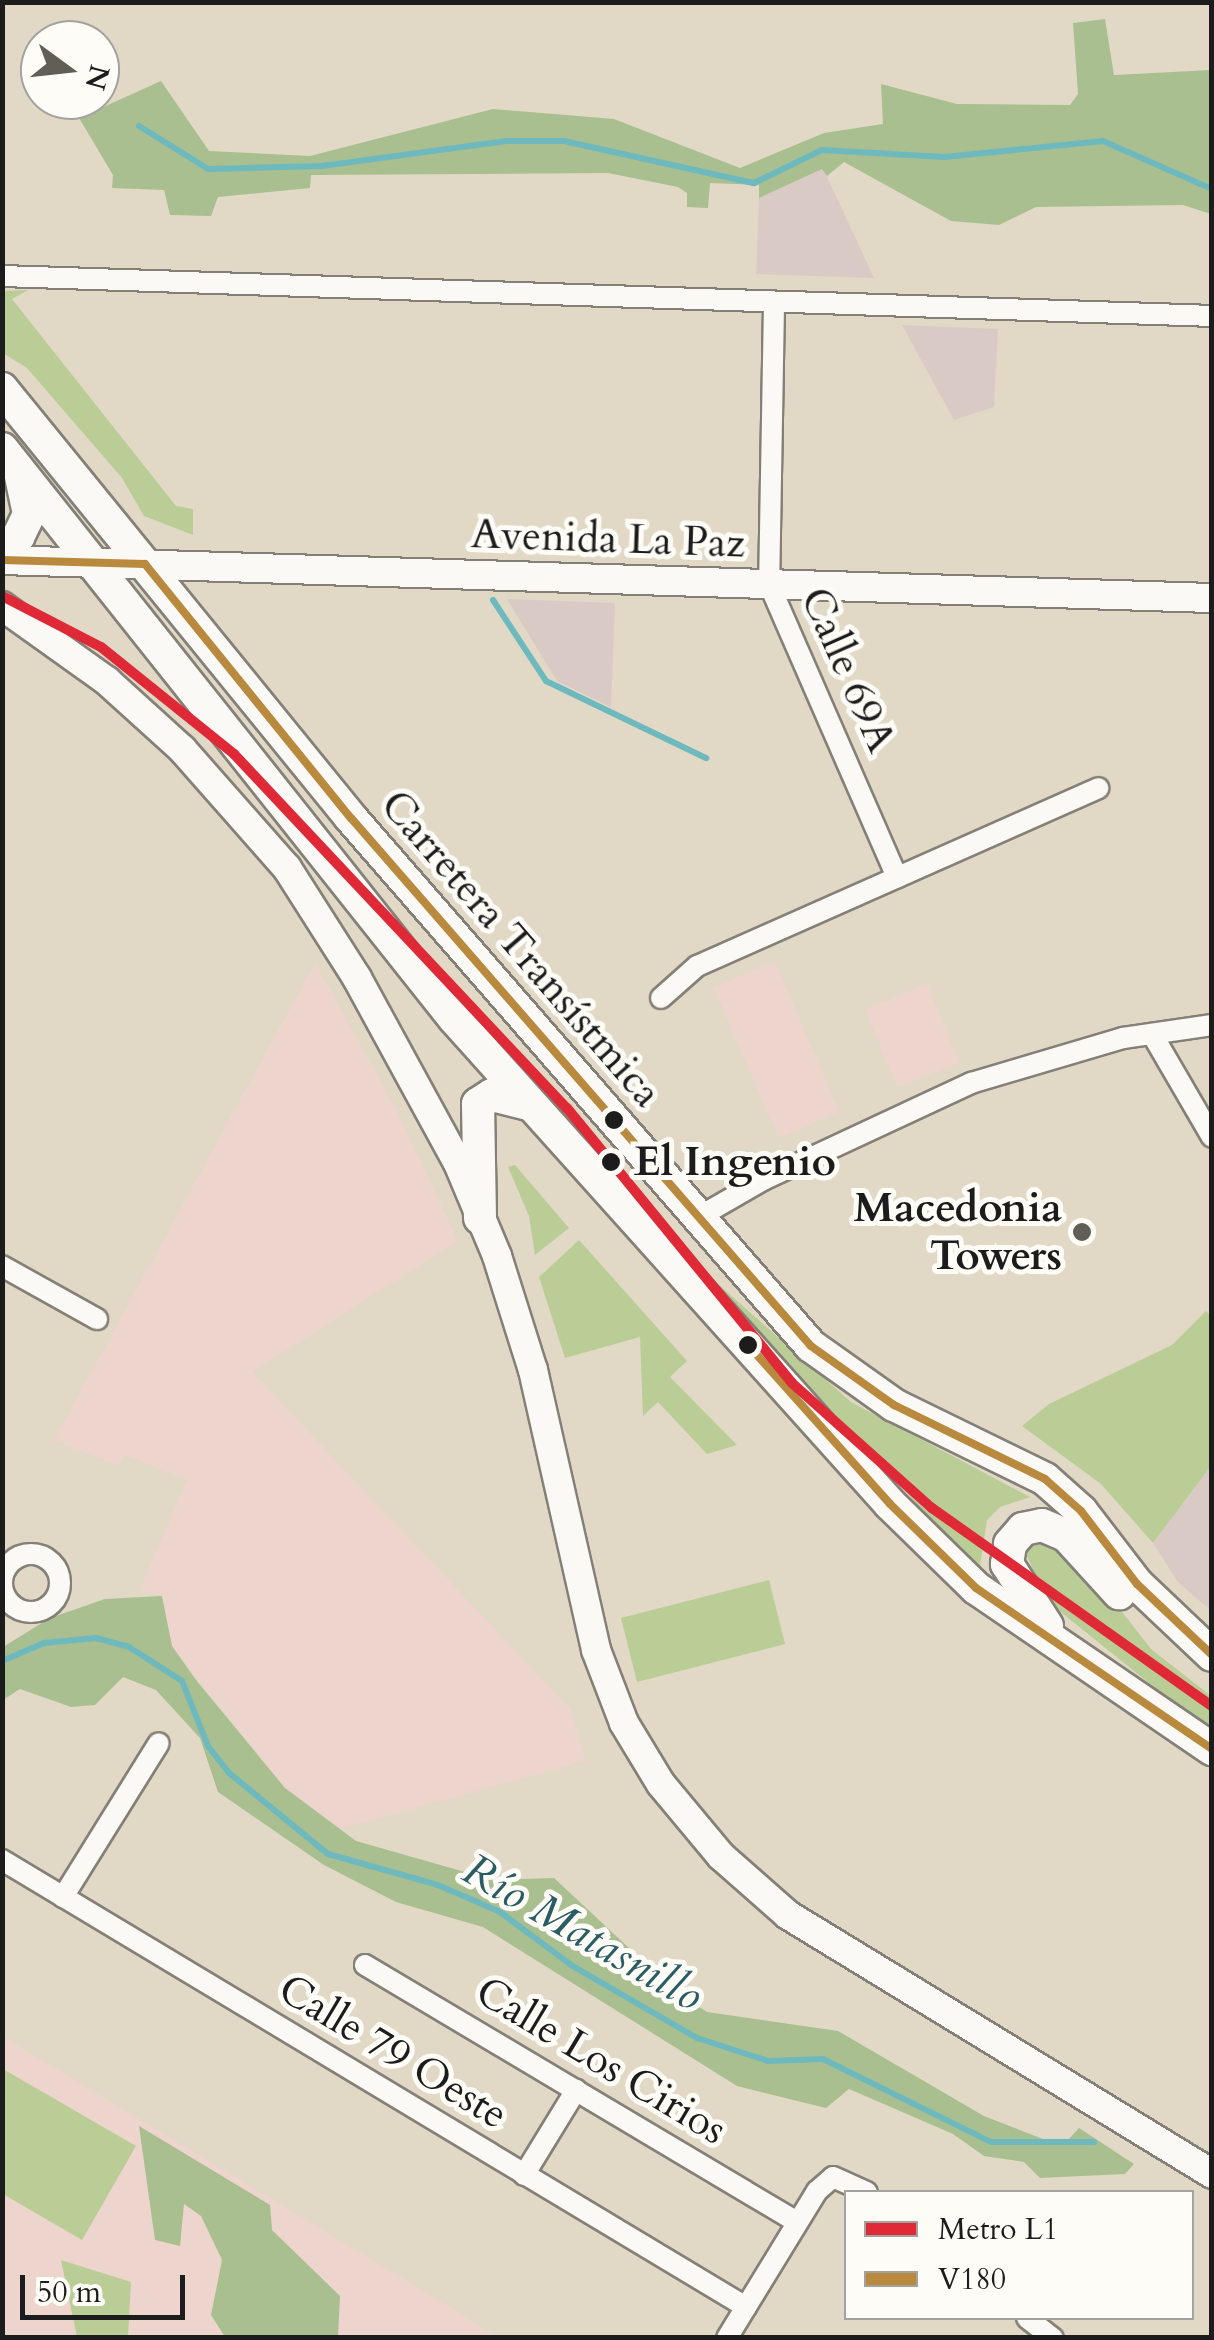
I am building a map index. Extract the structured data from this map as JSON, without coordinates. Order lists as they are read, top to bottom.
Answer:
{
  "streets": {
    "main road": ["Avenida La Paz", "Carretera Transístmica"],
    "street": ["Calle 69A", "Calle 79 Oeste", "Calle Los Cirios"]
  },
  "crossings": [
    ["Avenida La Paz", "Calle 69A"],
    ["Avenida La Paz", "Carretera Transístmica"]
  ],
  "water": ["Río Matasnillo"],
  "places": ["El Ingenio", "Macedonia Towers"],
  "lines": ["transit line V180", "metro line L1"],
  "legend": ["Metro L1", "V180"],
  "scale_bar": "50 m",
  "north": "right"
}
